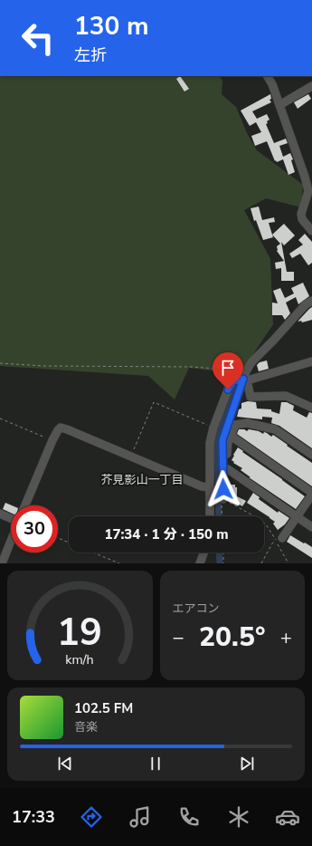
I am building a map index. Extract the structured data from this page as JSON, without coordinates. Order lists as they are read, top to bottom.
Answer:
{
  "districts": ["芥見影山一丁目"],
  "page": {
    "turn": ["130 m", "左折"],
    "limit": "30",
    "trip": "17:34 · 1 分 · 150 m",
    "tile": "エアコン",
    "heat": ["−", "20.5°", "+"],
    "song": ["102.5 FM", "音楽"],
    "tabs": "17:33",
    "gauge": ["19", "km/h"]
  }
}
